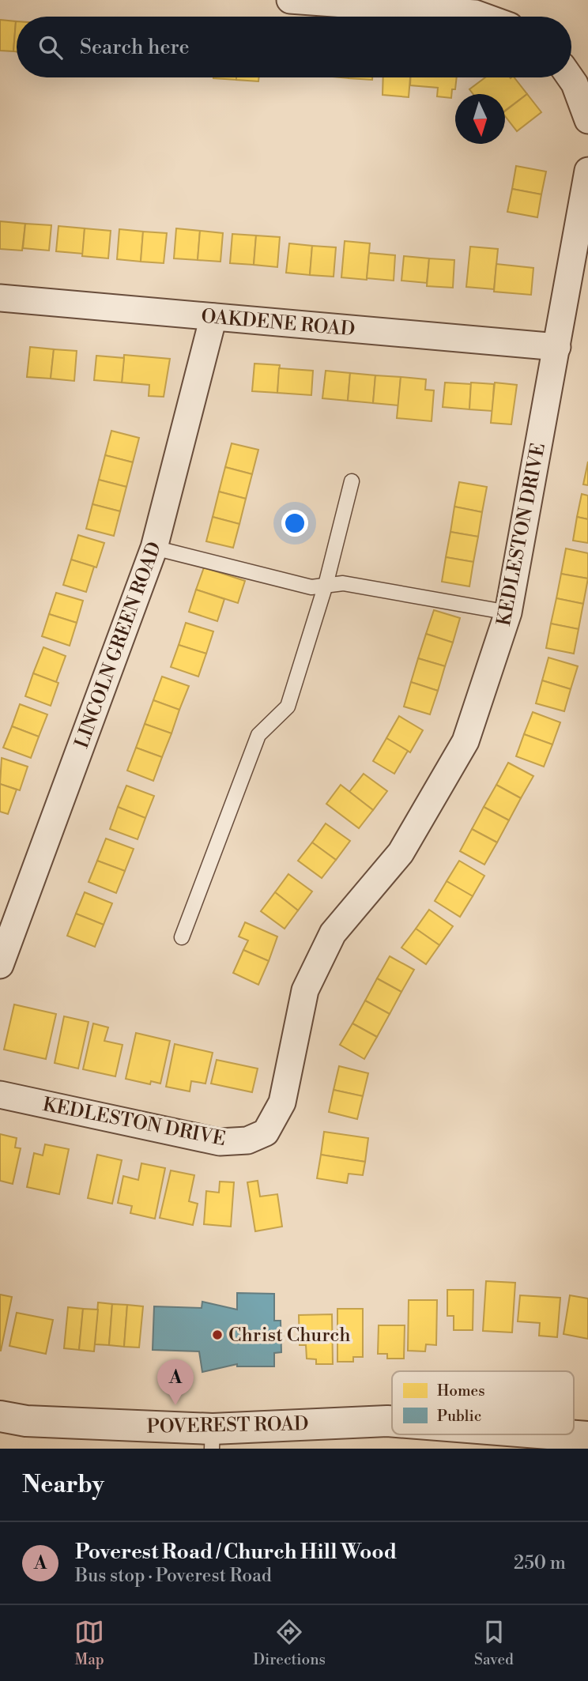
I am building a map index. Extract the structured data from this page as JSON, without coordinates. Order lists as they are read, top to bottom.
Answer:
{
  "streets": {
    "street": [
      "OAKDENE ROAD",
      "KEDLESTON DRIVE",
      "LINCOLN GREEN ROAD",
      "POVEREST ROAD"
    ]
  },
  "crossings": [
    ["OAKDENE ROAD", "KEDLESTON DRIVE"],
    ["OAKDENE ROAD", "LINCOLN GREEN ROAD"]
  ],
  "places": ["Christ Church"],
  "legend": ["Homes", "Public"],
  "north": "bottom",
  "page": {
    "search": "Search here",
    "pins": "A",
    "heading": "Nearby",
    "list": [
      {
        "mark": "A",
        "name": "Poverest Road / Church Hill Wood",
        "note": "Bus stop · Poverest Road",
        "value": "250 m"
      }
    ],
    "nav": ["Map", "Directions", "Saved"]
  }
}
